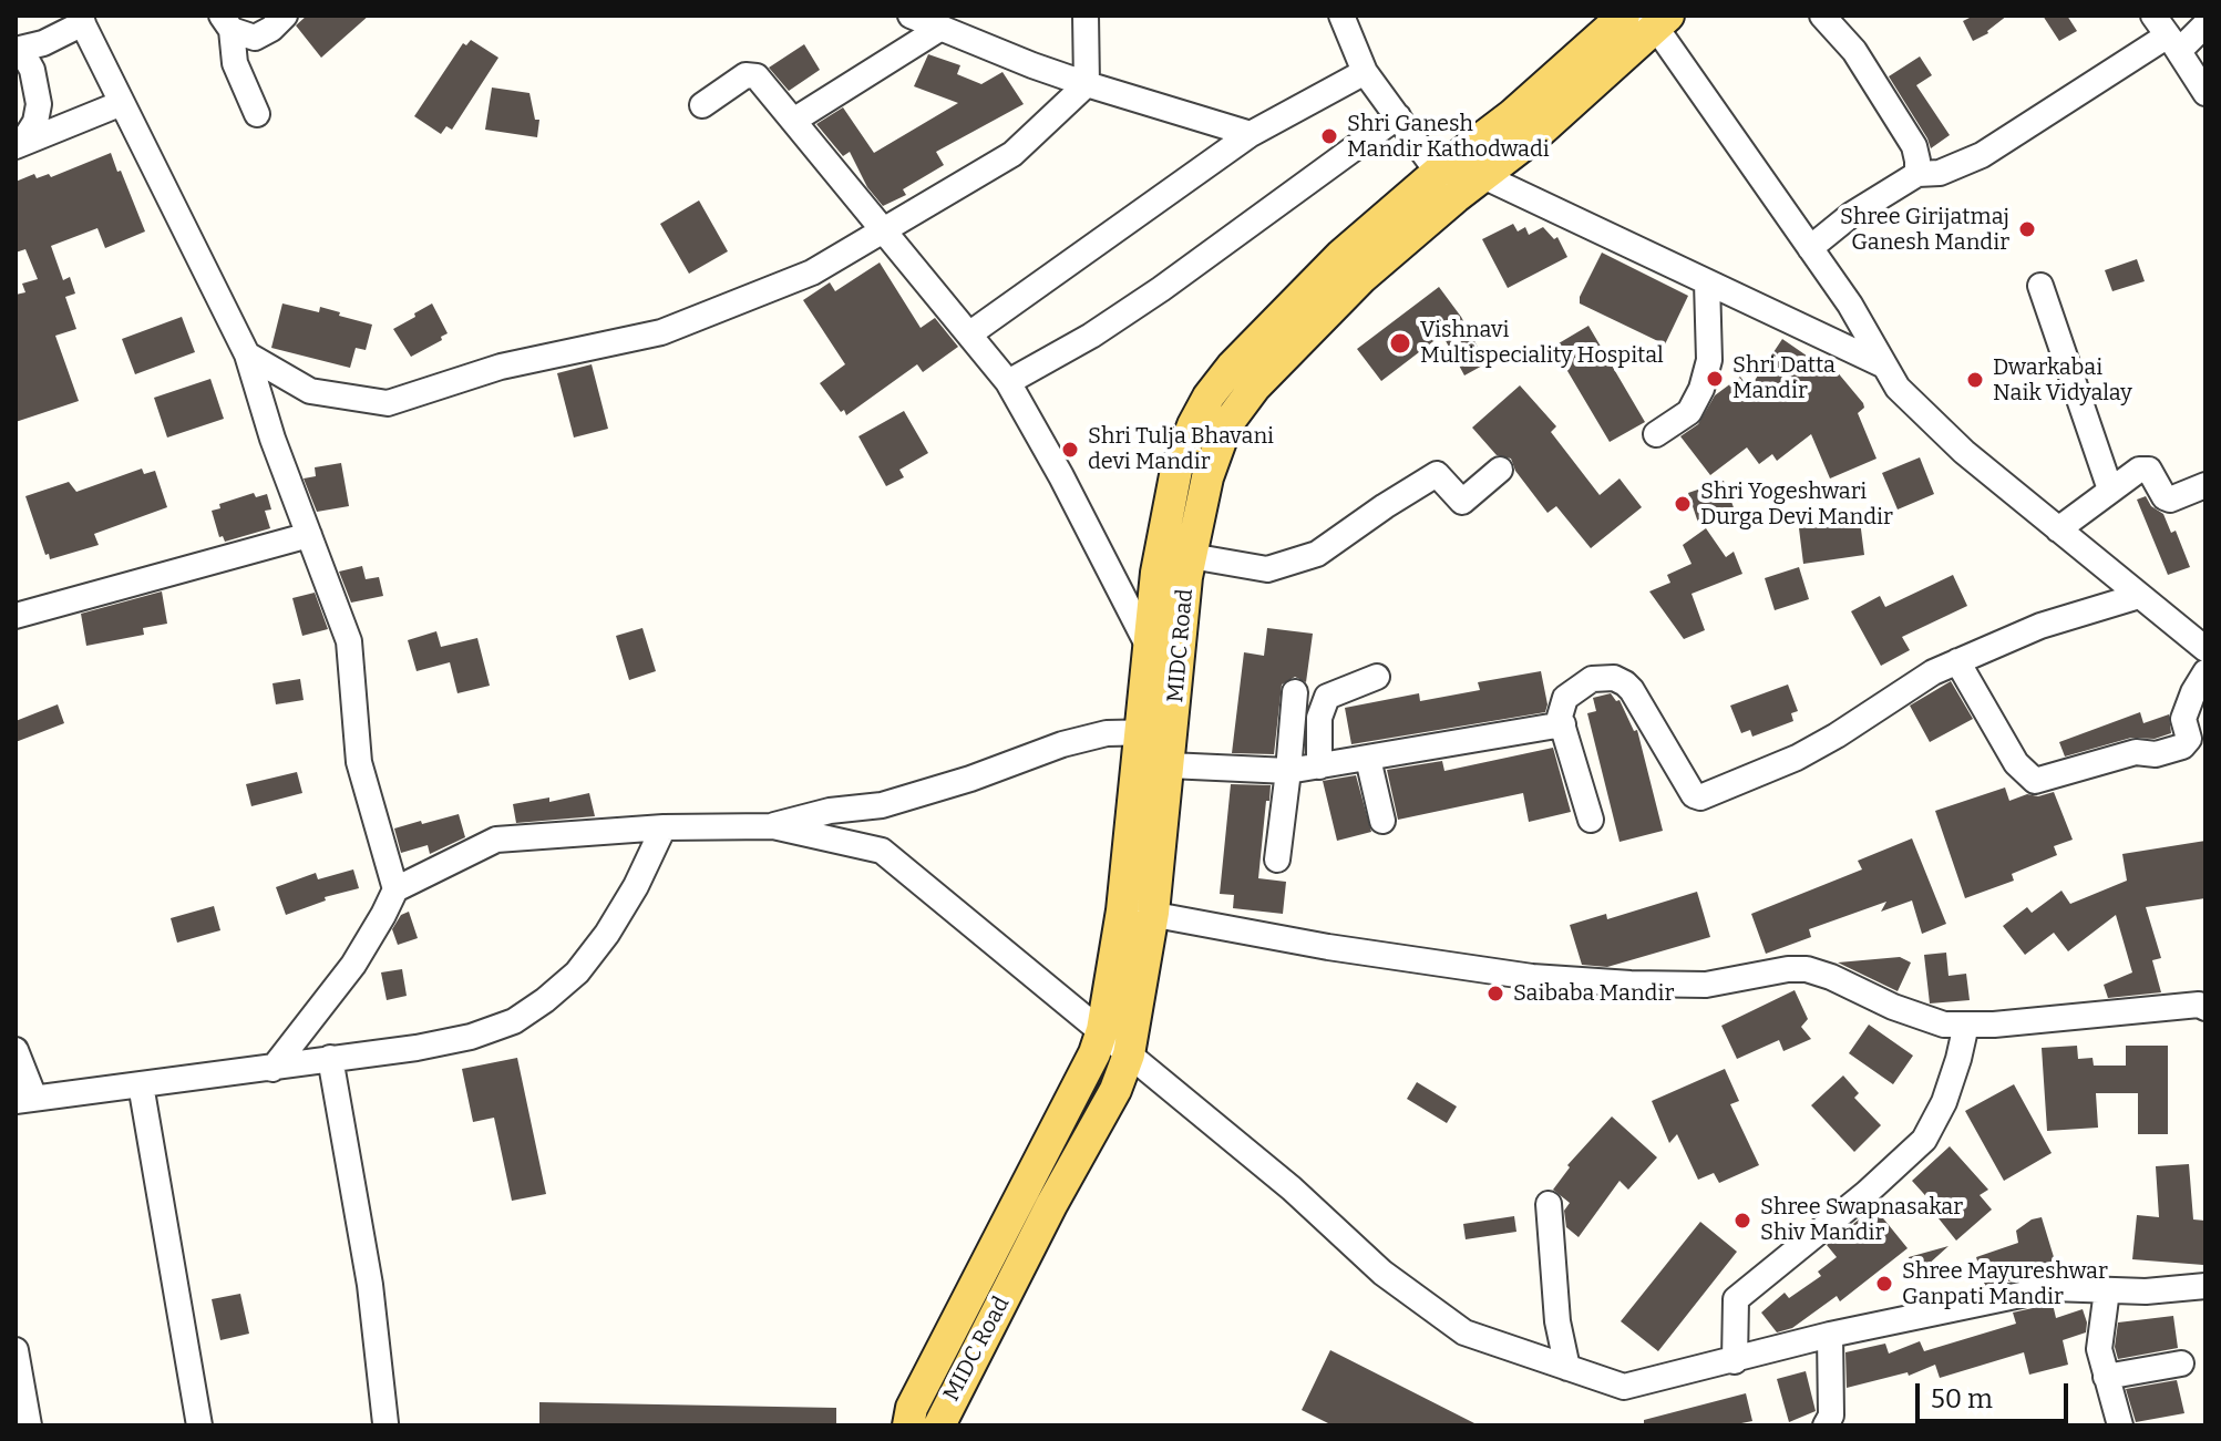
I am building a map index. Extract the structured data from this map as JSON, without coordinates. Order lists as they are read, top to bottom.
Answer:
{
  "streets": {
    "main road": ["MIDC Road"]
  },
  "places": [
    "Shri Ganesh Mandir Kathodwadi",
    "Shree Girijatmaj Ganesh Mandir",
    "Vishnavi Multispeciality Hospital",
    "Shri Datta Mandir",
    "Dwarkabai Naik Vidyalay",
    "Shri Tulja Bhavani devi Mandir",
    "Shri Yogeshwari Durga Devi Mandir",
    "Saibaba Mandir",
    "Shree Swapnasakar Shiv Mandir",
    "Shree Mayureshwar Ganpati Mandir"
  ],
  "scale_bar": "50 m"
}
